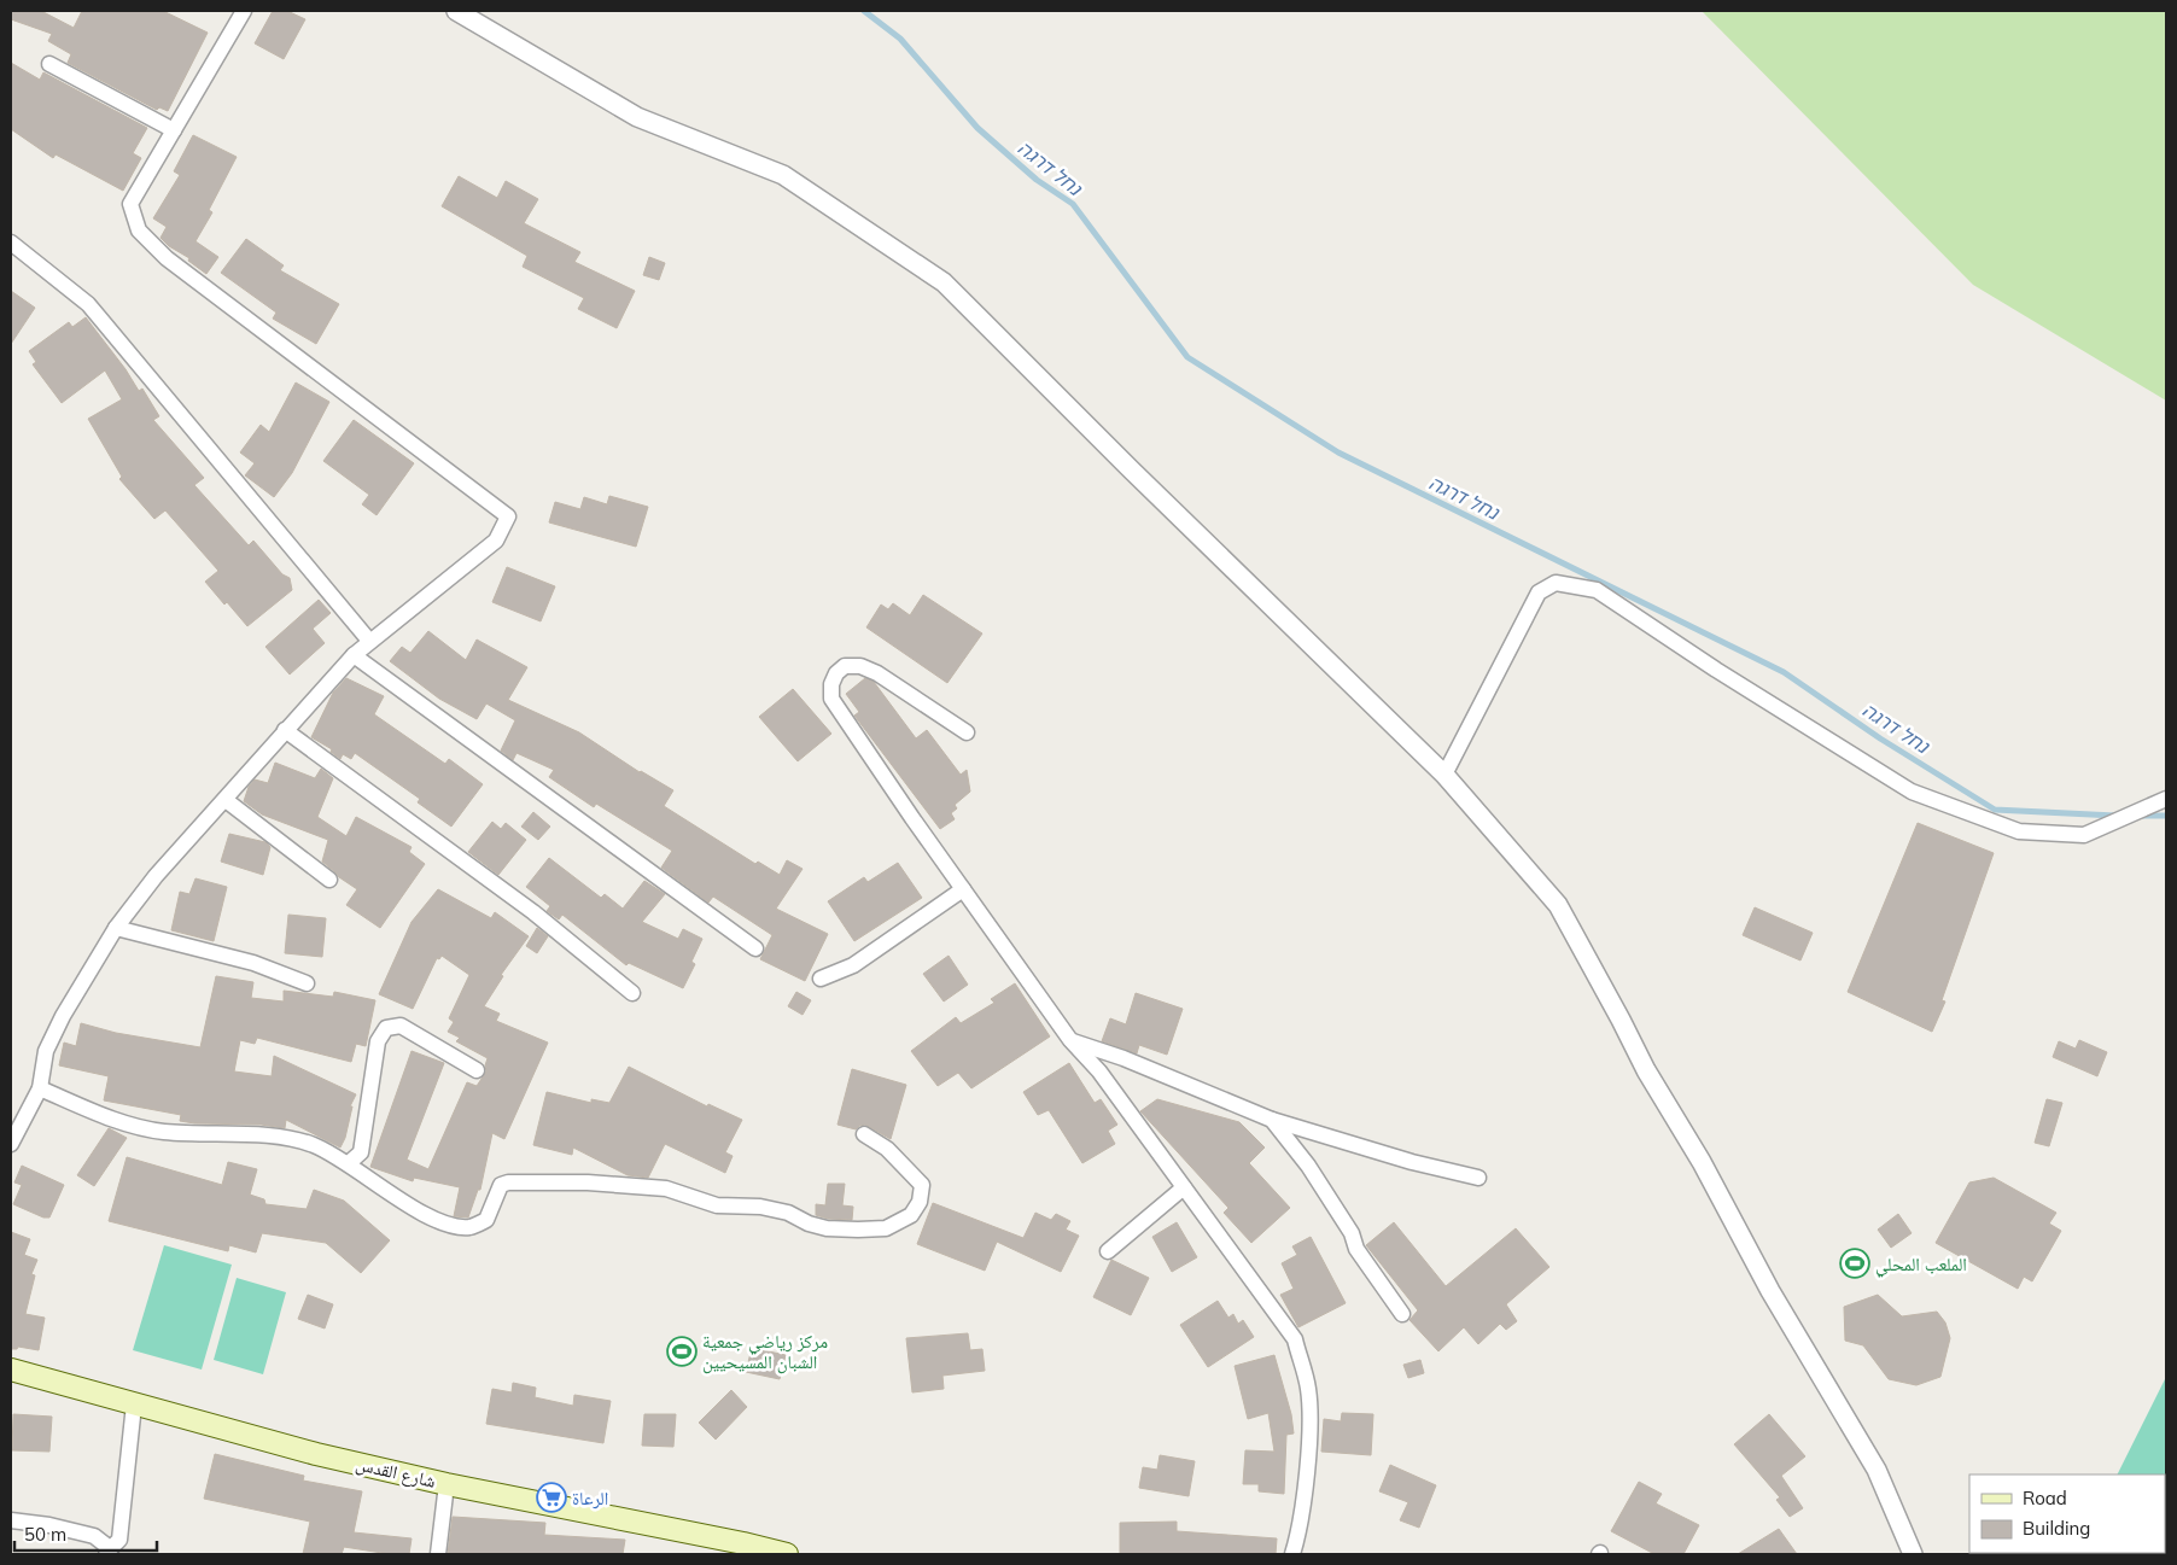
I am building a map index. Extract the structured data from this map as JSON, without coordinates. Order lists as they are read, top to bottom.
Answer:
{
  "streets": {
    "main road": ["شارع القدس"]
  },
  "water": ["נחל דרגה"],
  "places": {
    "sports": ["الملعب المحلي", "مركز رياضي جمعية الشبان المسيحيين"],
    "supermarket": ["الرعاة"]
  },
  "legend": ["Road", "Building"],
  "scale_bar": "50 m"
}
